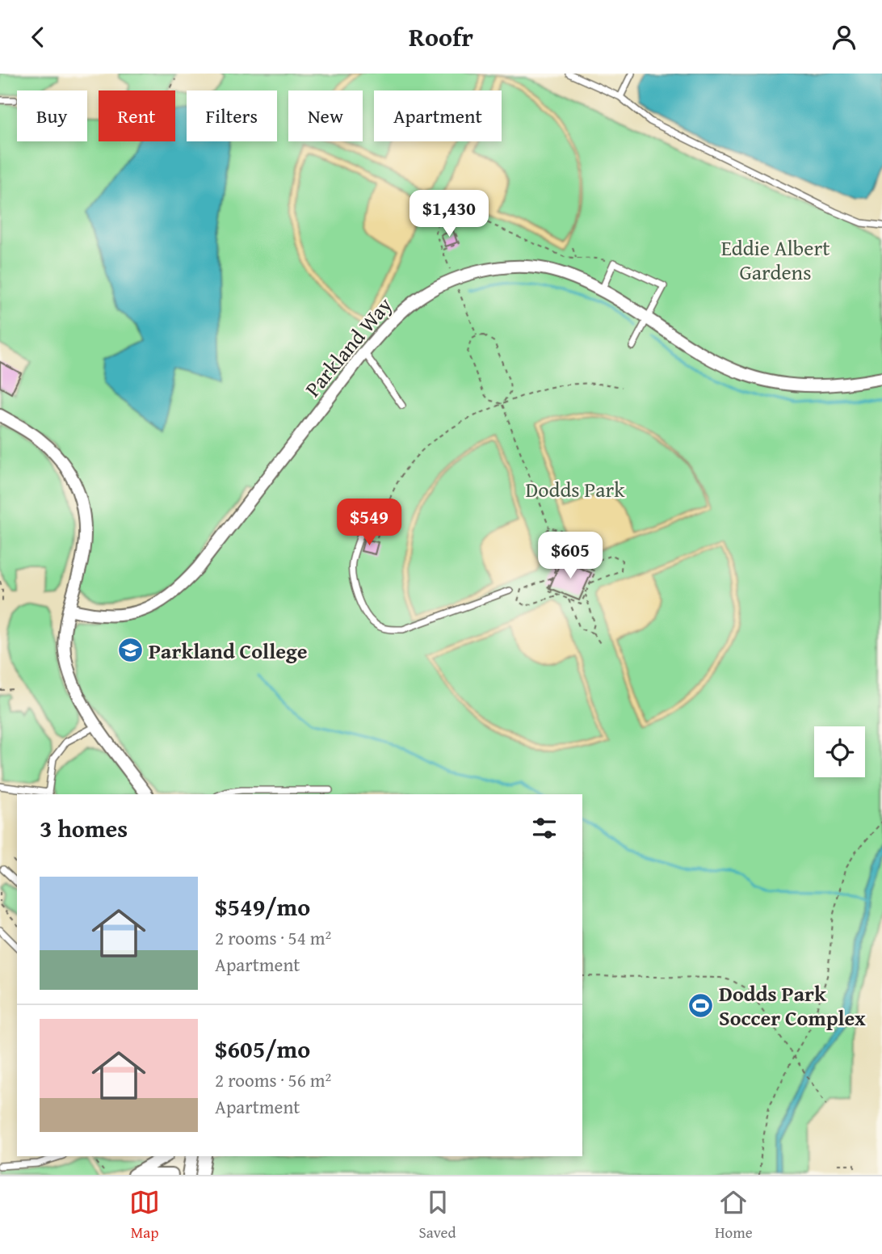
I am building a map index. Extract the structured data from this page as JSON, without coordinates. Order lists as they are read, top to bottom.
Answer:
{
  "streets": {
    "street": ["Parkland Way"]
  },
  "parks": ["Eddie Albert Gardens", "Dodds Park"],
  "places": {
    "school or university": ["Parkland College"],
    "sports": ["Dodds Park Soccer Complex"]
  },
  "page": {
    "header": "Roofr",
    "chip": [
      "Buy",
      "Rent",
      "Filters",
      "New",
      "Apartment"
    ],
    "price": ["$1,430", "$549", "$605"],
    "heading": "3 homes",
    "list": [
      {
        "name": "$549/mo",
        "note": "2 rooms · 54 m² · Apartment"
      },
      {
        "name": "$605/mo",
        "note": "2 rooms · 56 m² · Apartment"
      }
    ],
    "tabs": ["Map", "Saved", "Home"]
  }
}
